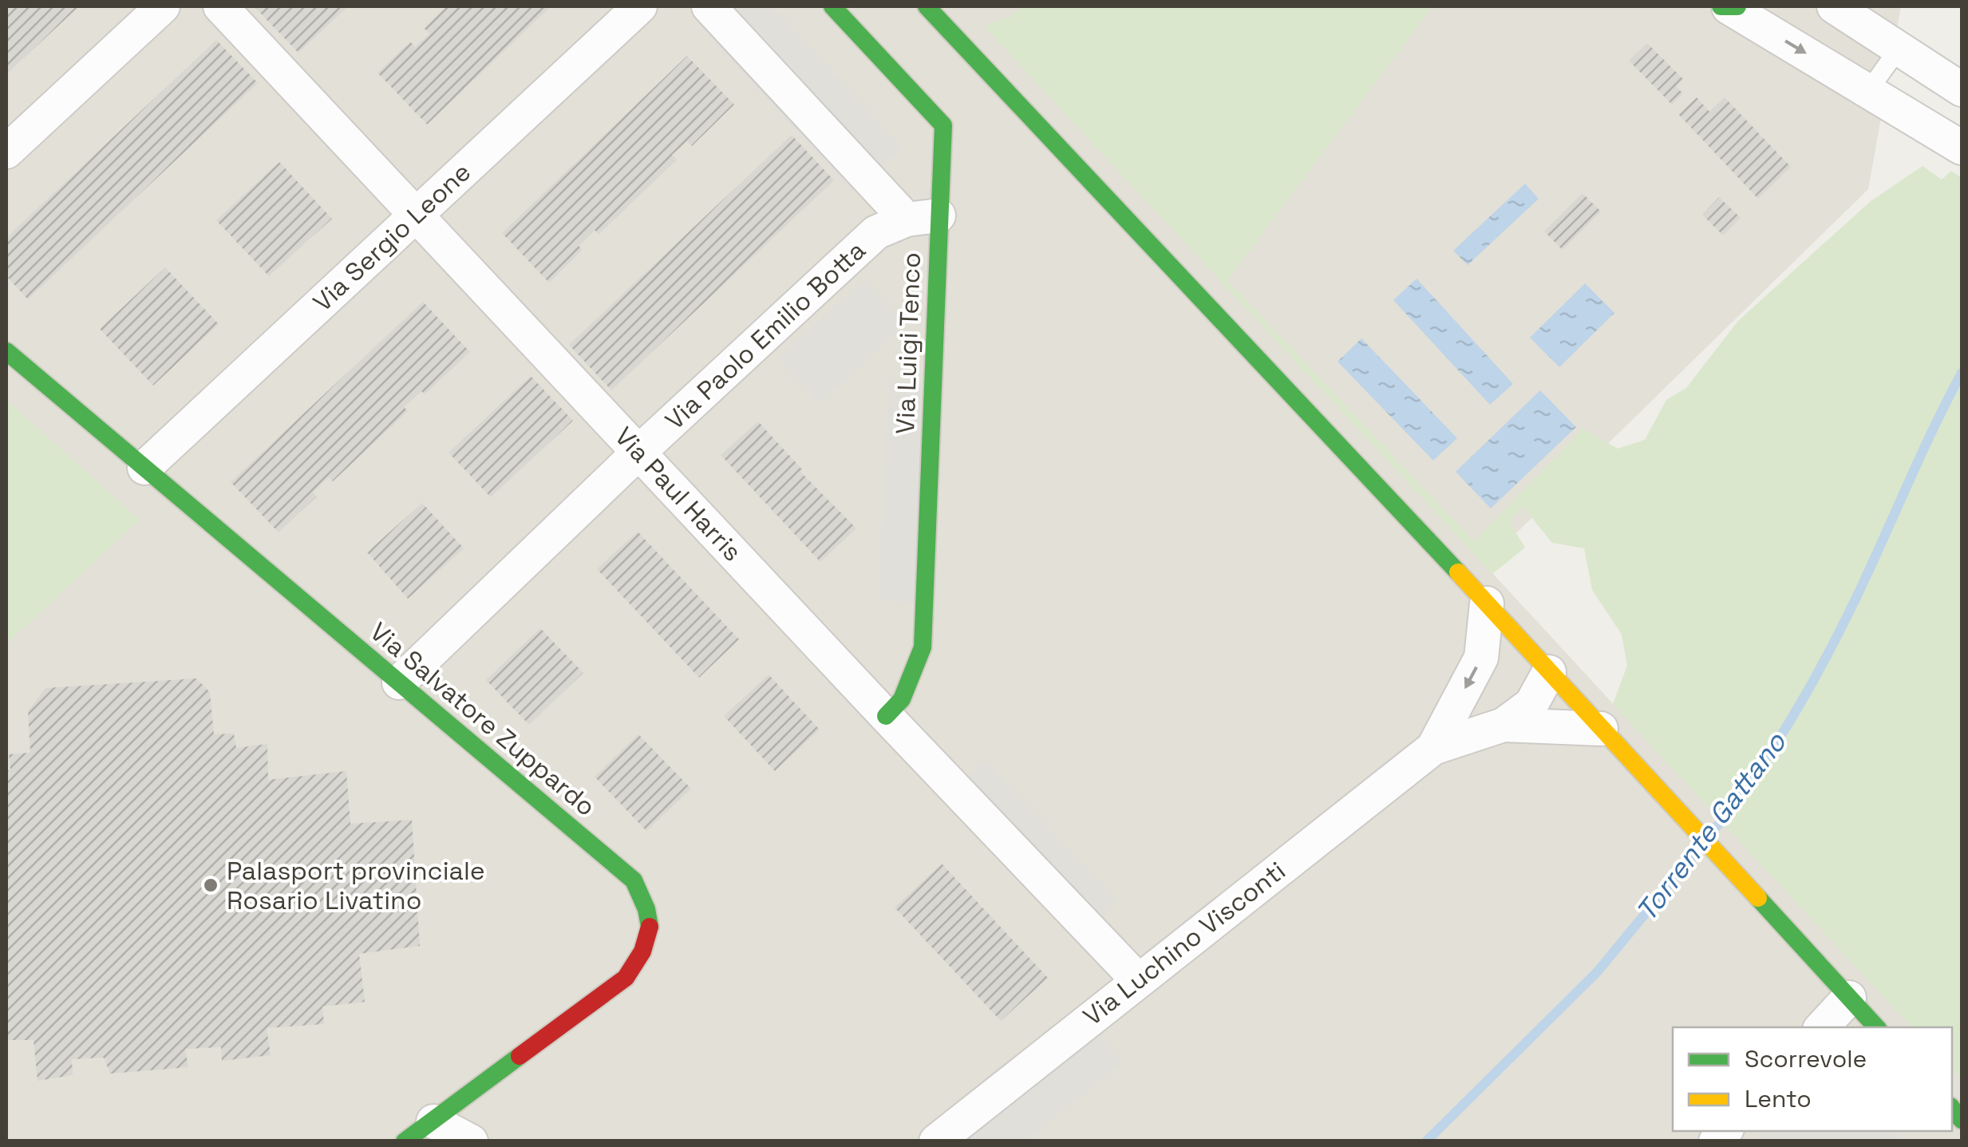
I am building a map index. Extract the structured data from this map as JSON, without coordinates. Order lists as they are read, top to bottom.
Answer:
{
  "streets": {
    "street": [
      "Via Sergio Leone",
      "Via Paolo Emilio Botta",
      "Via Luigi Tenco",
      "Via Paul Harris",
      "Via Salvatore Zuppardo",
      "Via Luchino Visconti"
    ]
  },
  "crossings": [
    ["Via Sergio Leone", "Via Paul Harris"],
    ["Via Sergio Leone", "Via Salvatore Zuppardo"],
    ["Via Paolo Emilio Botta", "Via Luigi Tenco"],
    ["Via Paolo Emilio Botta", "Via Paul Harris"],
    ["Via Paolo Emilio Botta", "Via Salvatore Zuppardo"],
    ["Via Luigi Tenco", "Via Paul Harris"],
    ["Via Paul Harris", "Via Luchino Visconti"]
  ],
  "water": ["Torrente Gattano"],
  "places": ["Palasport provinciale Rosario Livatino"],
  "legend": ["Scorrevole", "Lento"]
}
